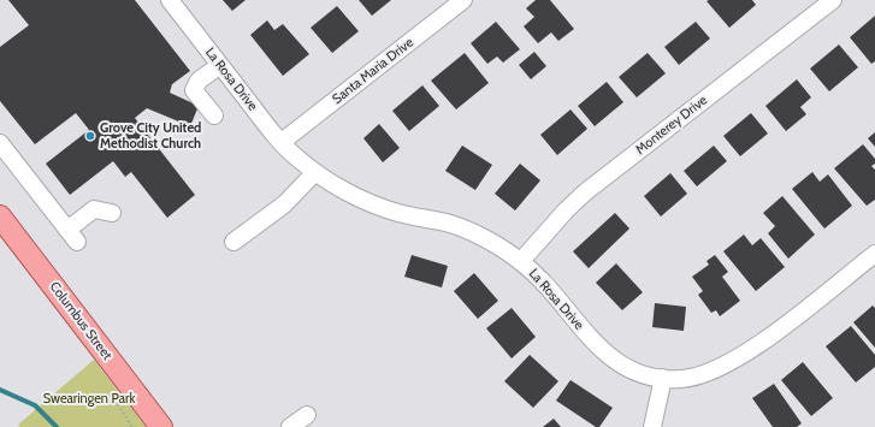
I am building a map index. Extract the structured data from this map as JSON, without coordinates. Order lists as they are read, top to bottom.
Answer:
{
  "streets": {
    "main road": ["Columbus Street"],
    "street": ["Santa Maria Drive", "La Rosa Drive", "Monterey Drive"]
  },
  "crossings": [
    ["Santa Maria Drive", "La Rosa Drive"],
    ["La Rosa Drive", "Monterey Drive"]
  ],
  "parks": ["Swearingen Park"],
  "places": ["Grove City United Methodist Church"]
}
